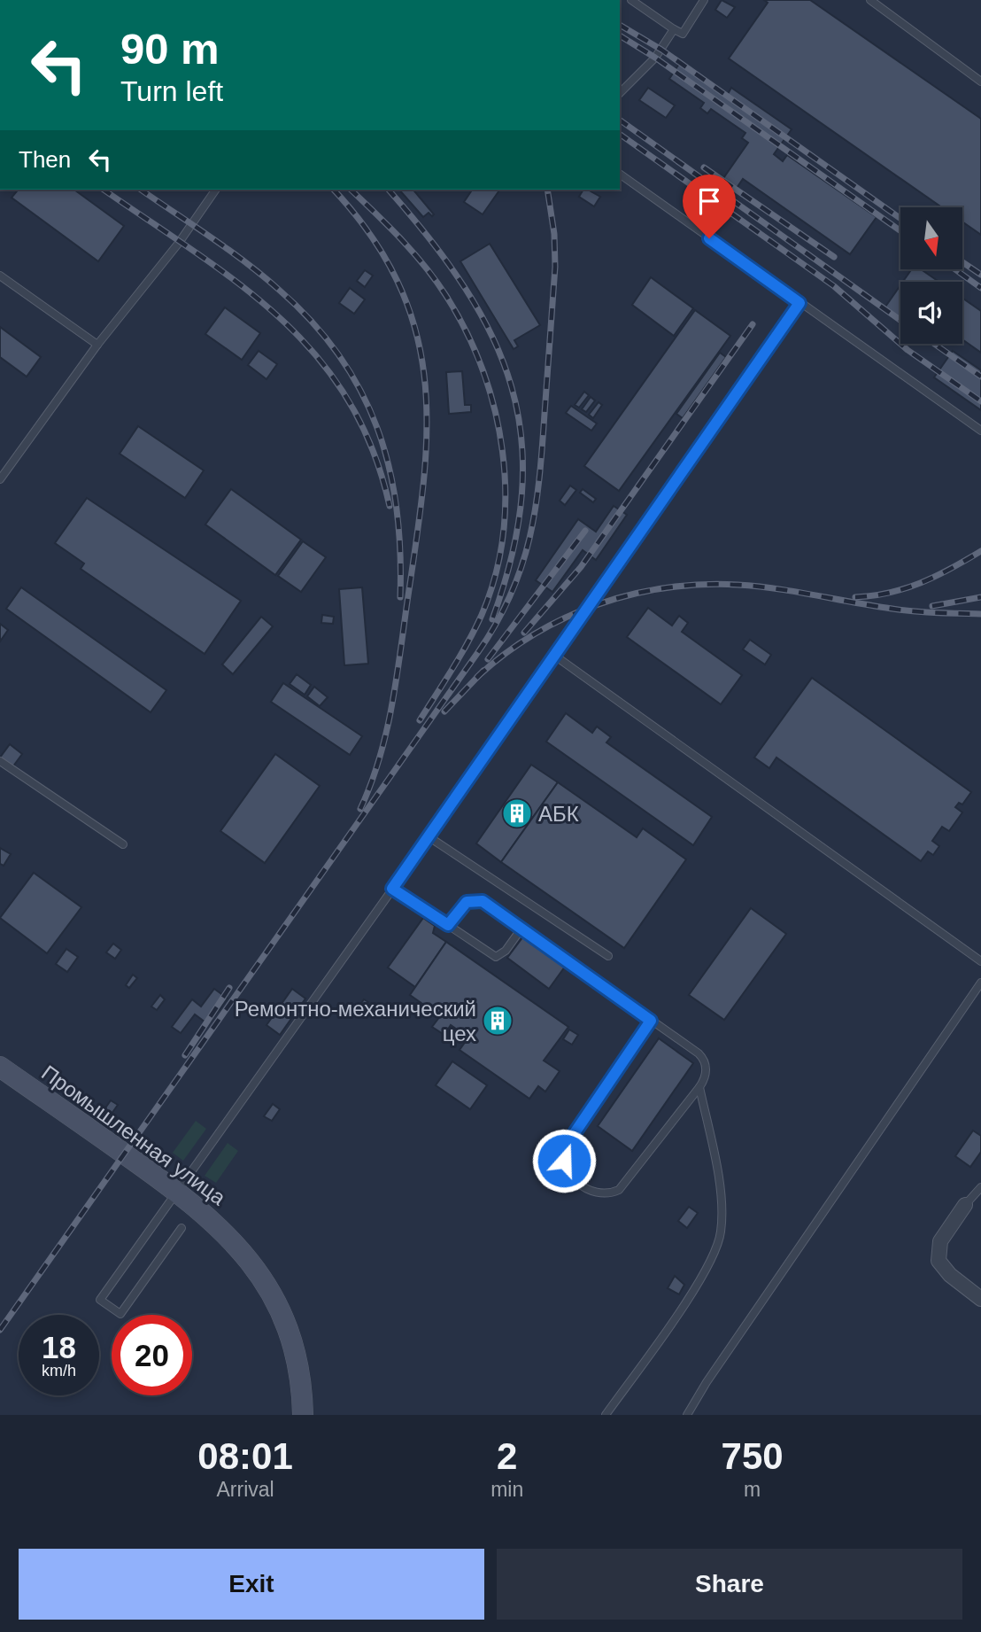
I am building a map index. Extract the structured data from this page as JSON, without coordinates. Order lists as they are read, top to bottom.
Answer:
{
  "streets": {
    "street": ["Промышленная улица"]
  },
  "places": {
    "building": ["АБК", "Ремонтно-механический цех"]
  },
  "north": "bottom",
  "page": {
    "turn": ["90 m", "Turn left"],
    "then": "Then",
    "speed": "18 km/h",
    "limit": "20",
    "eta": [
      "08:01",
      "Arrival",
      "2",
      "min",
      "750",
      "m"
    ],
    "buttons": ["Exit", "Share"]
  }
}
